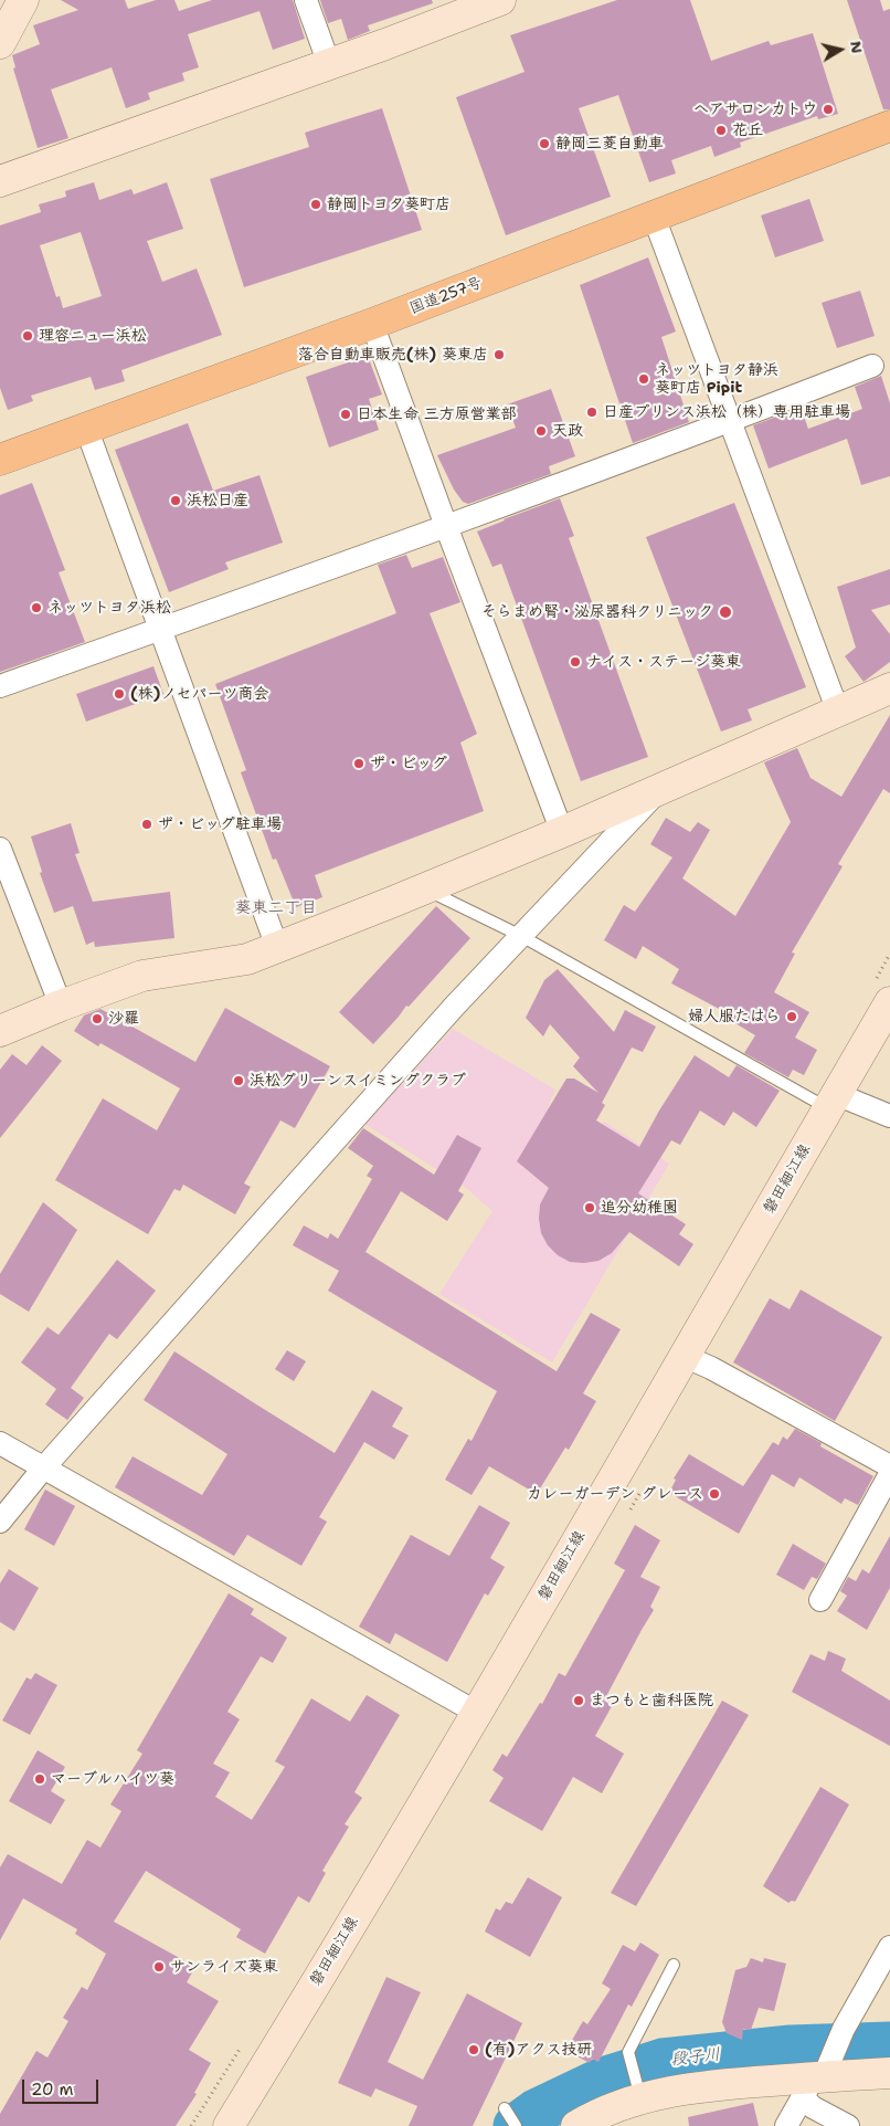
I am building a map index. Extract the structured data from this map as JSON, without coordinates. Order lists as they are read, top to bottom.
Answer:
{
  "streets": {
    "highway": ["国道257号"],
    "street": ["磐田細江線"]
  },
  "districts": ["葵東二丁目"],
  "water": ["段子川"],
  "places": [
    "ヘアサロンカトウ",
    "花丘",
    "静岡三菱自動車",
    "静岡トヨタ葵町店",
    "理容ニュー浜松",
    "落合自動車販売(株) 葵東店",
    "ネッツトヨタ静浜 葵町店 Pipit",
    "日産プリンス浜松（株）専用駐車場",
    "日本生命 三方原営業部",
    "天政",
    "浜松日産",
    "ネッツトヨタ浜松",
    "そらまめ腎・泌尿器科クリニック",
    "ナイス・ステージ葵東",
    "(株)ノセパーツ商会",
    "ザ・ビッグ",
    "ザ・ビッグ駐車場",
    "婦人服たはら",
    "沙羅",
    "浜松グリーンスイミングクラブ",
    "追分幼稚園",
    "カレーガーデン グレース",
    "まつもと歯科医院",
    "マーブルハイツ葵",
    "サンライズ葵東",
    "(有)アクス技研"
  ],
  "scale_bar": "20 m",
  "north": "right"
}
